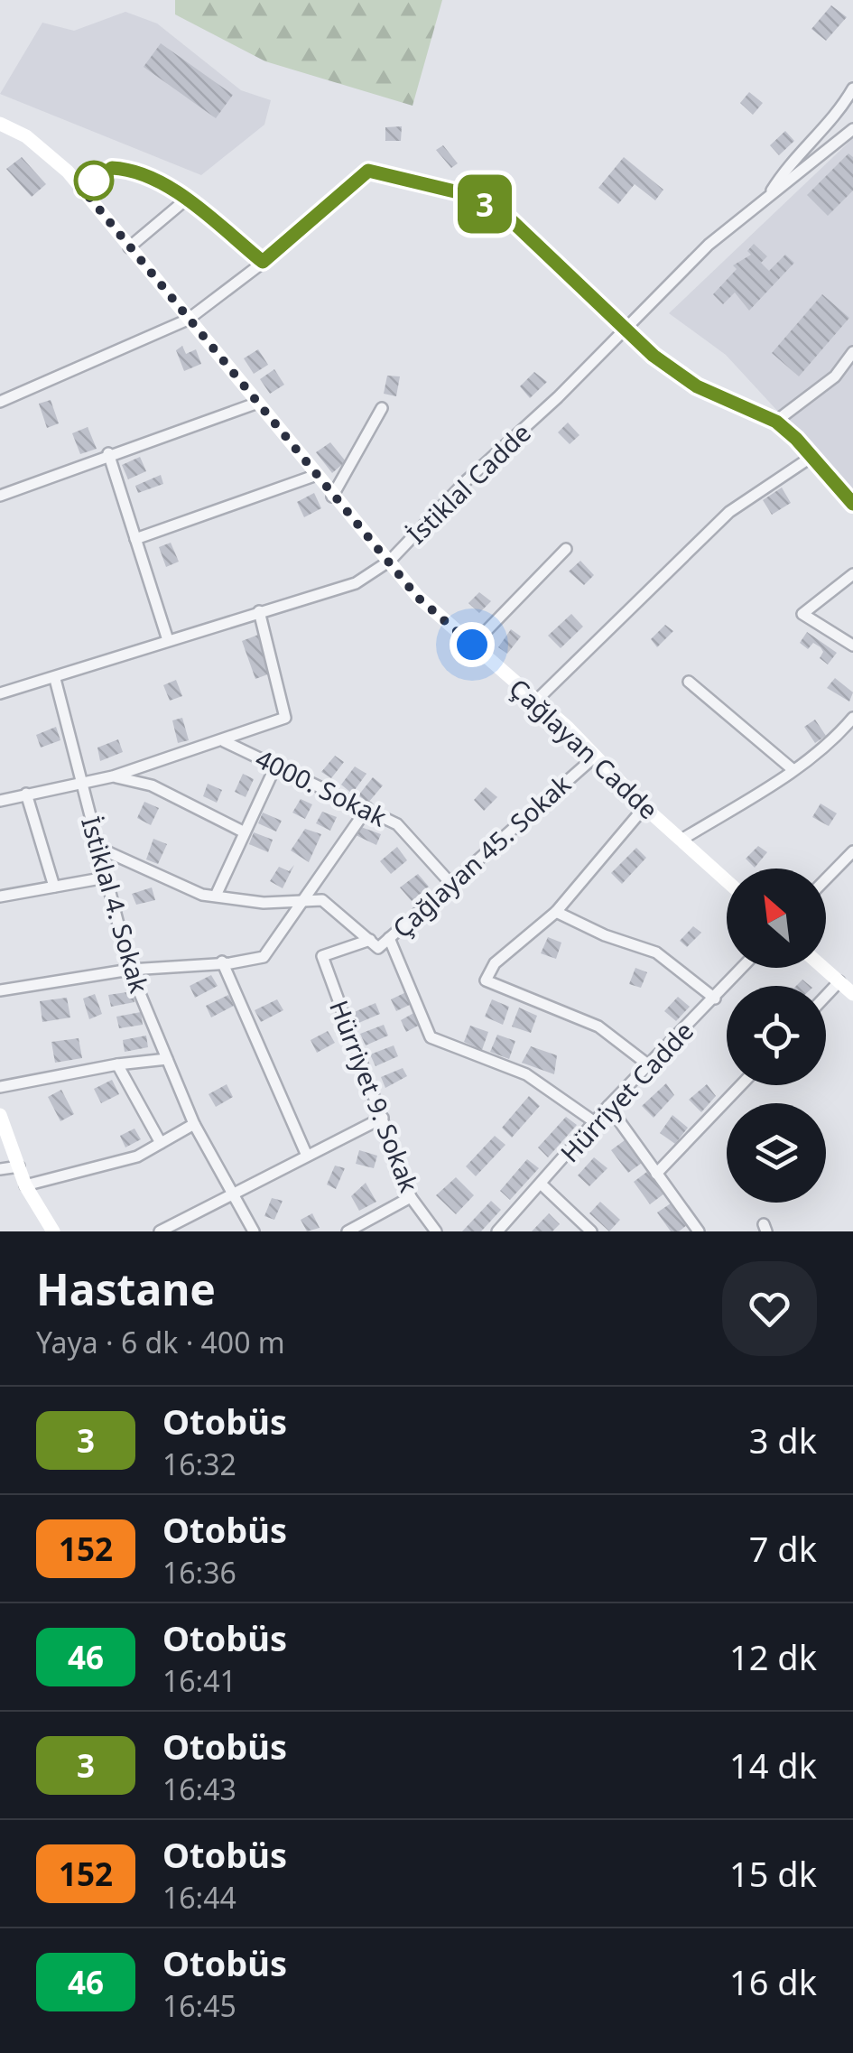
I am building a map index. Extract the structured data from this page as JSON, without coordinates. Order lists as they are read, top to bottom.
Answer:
{
  "streets": {
    "street": [
      "İstiklal Cadde",
      "Çağlayan Cadde",
      "4000. Sokak",
      "Çağlayan 45. Sokak",
      "İstiklal 4. Sokak",
      "Hürriyet Cadde",
      "Hürriyet 9. Sokak"
    ]
  },
  "crossings": [
    ["İstiklal Cadde", "Çağlayan Cadde"],
    ["İstiklal Cadde", "İstiklal 4. Sokak"],
    ["Çağlayan Cadde", "Çağlayan 45. Sokak"],
    ["4000. Sokak", "Çağlayan 45. Sokak"],
    ["Çağlayan 45. Sokak", "Hürriyet 9. Sokak"]
  ],
  "lines": ["bus line 3"],
  "north": "top left",
  "page": {
    "on_map": "3",
    "heading": ["Hastane", "Yaya · 6 dk · 400 m"],
    "list": [
      {
        "mark": "3",
        "name": "Otobüs",
        "note": "16:32",
        "value": "3 dk"
      },
      {
        "mark": "152",
        "name": "Otobüs",
        "note": "16:36",
        "value": "7 dk"
      },
      {
        "mark": "46",
        "name": "Otobüs",
        "note": "16:41",
        "value": "12 dk"
      },
      {
        "mark": "3",
        "name": "Otobüs",
        "note": "16:43",
        "value": "14 dk"
      },
      {
        "mark": "152",
        "name": "Otobüs",
        "note": "16:44",
        "value": "15 dk"
      },
      {
        "mark": "46",
        "name": "Otobüs",
        "note": "16:45",
        "value": "16 dk"
      }
    ]
  }
}
